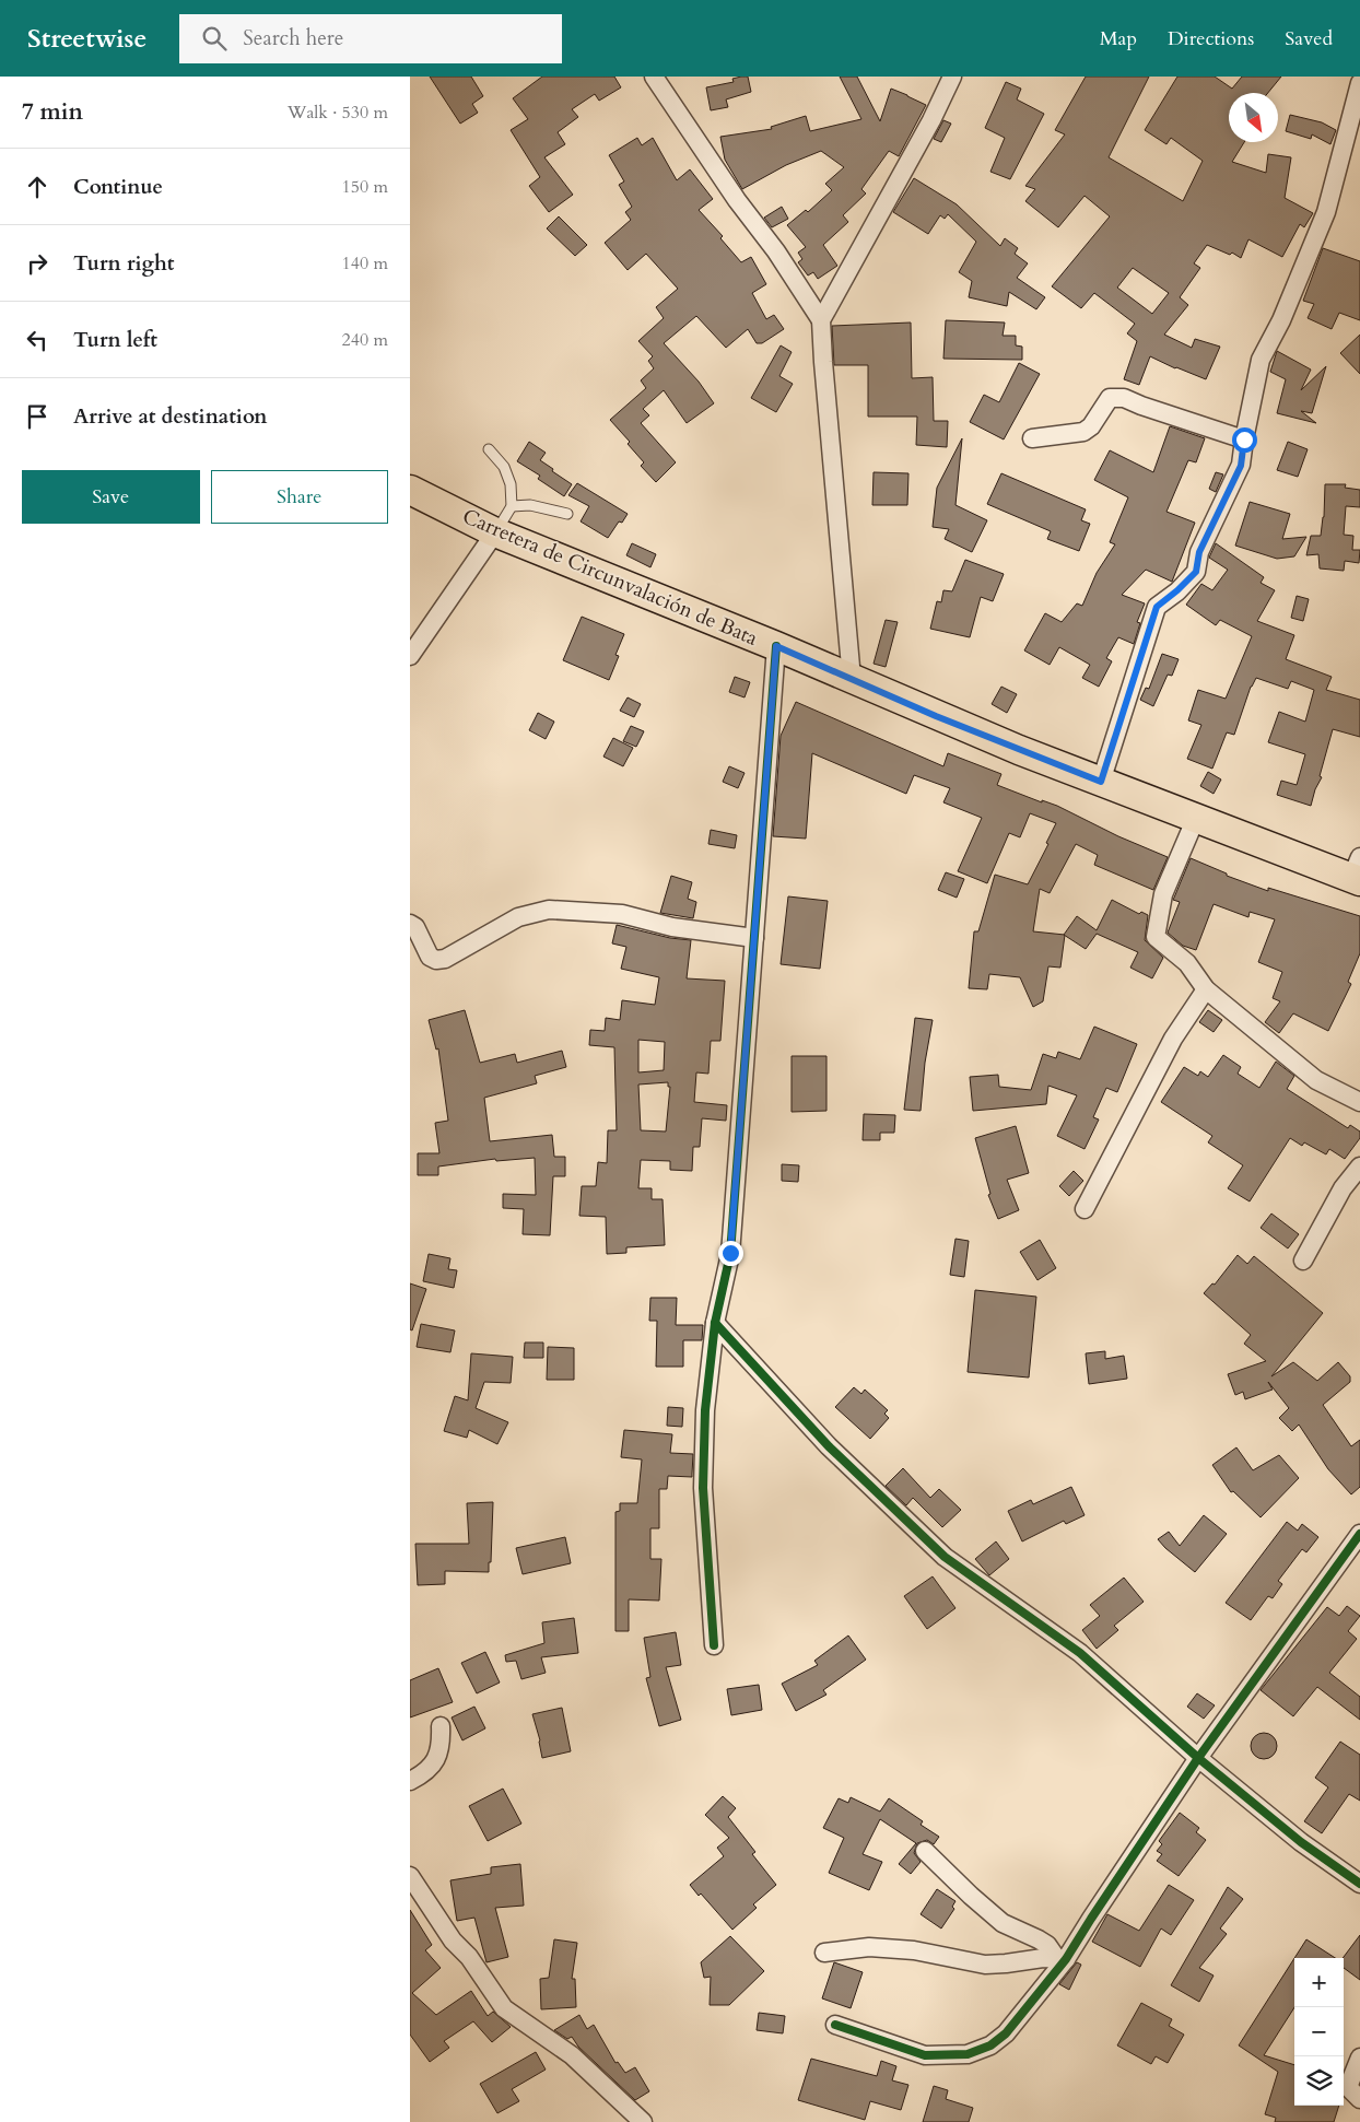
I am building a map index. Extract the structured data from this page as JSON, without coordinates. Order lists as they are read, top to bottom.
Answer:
{
  "streets": {
    "main road": ["Carretera de Circunvalación de Bata"]
  },
  "north": "bottom right",
  "page": {
    "header": "Streetwise",
    "search": "Search here",
    "nav": ["Map", "Directions", "Saved"],
    "heading": ["7 min", "Walk · 530 m"],
    "list": [
      ["Continue", "150 m"],
      ["Turn right", "140 m"],
      ["Turn left", "240 m"],
      "Arrive at destination"
    ],
    "buttons": ["Save", "Share"],
    "map_buttons": ["+", "−"]
  }
}
